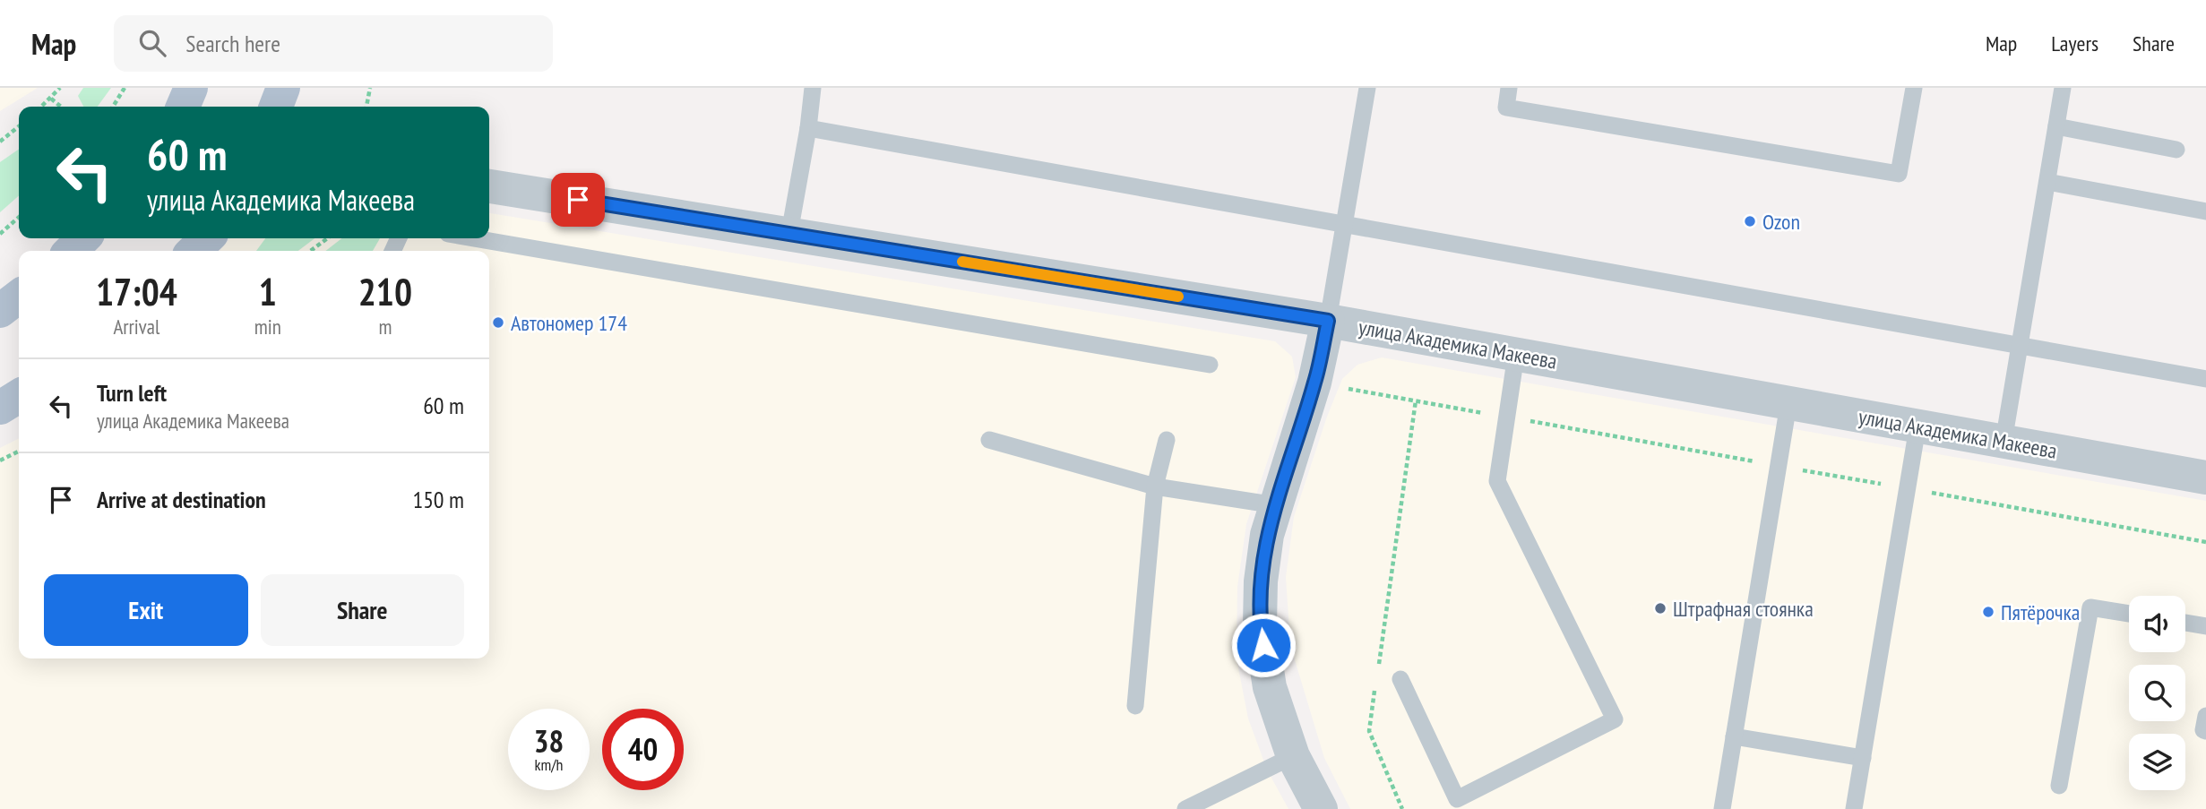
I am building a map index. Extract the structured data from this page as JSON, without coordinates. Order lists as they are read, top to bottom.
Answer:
{
  "streets": {
    "street": ["улица Академика Макеева"]
  },
  "places": [
    "Ozon",
    "Автономер 174",
    "Штрафная стоянка",
    "Пятёрочка"
  ],
  "page": {
    "header": "Map",
    "search": "Search here",
    "nav": ["Map", "Layers", "Share"],
    "turn": ["60 m", "улица Академика Макеева"],
    "eta": [
      "17:04",
      "Arrival",
      "1",
      "min",
      "210",
      "m"
    ],
    "list": [
      {
        "name": "Turn left",
        "note": "улица Академика Макеева",
        "value": "60 m"
      },
      {
        "name": "Arrive at destination",
        "value": "150 m"
      }
    ],
    "buttons": ["Exit", "Share"],
    "speed": "38 km/h",
    "limit": "40"
  }
}
